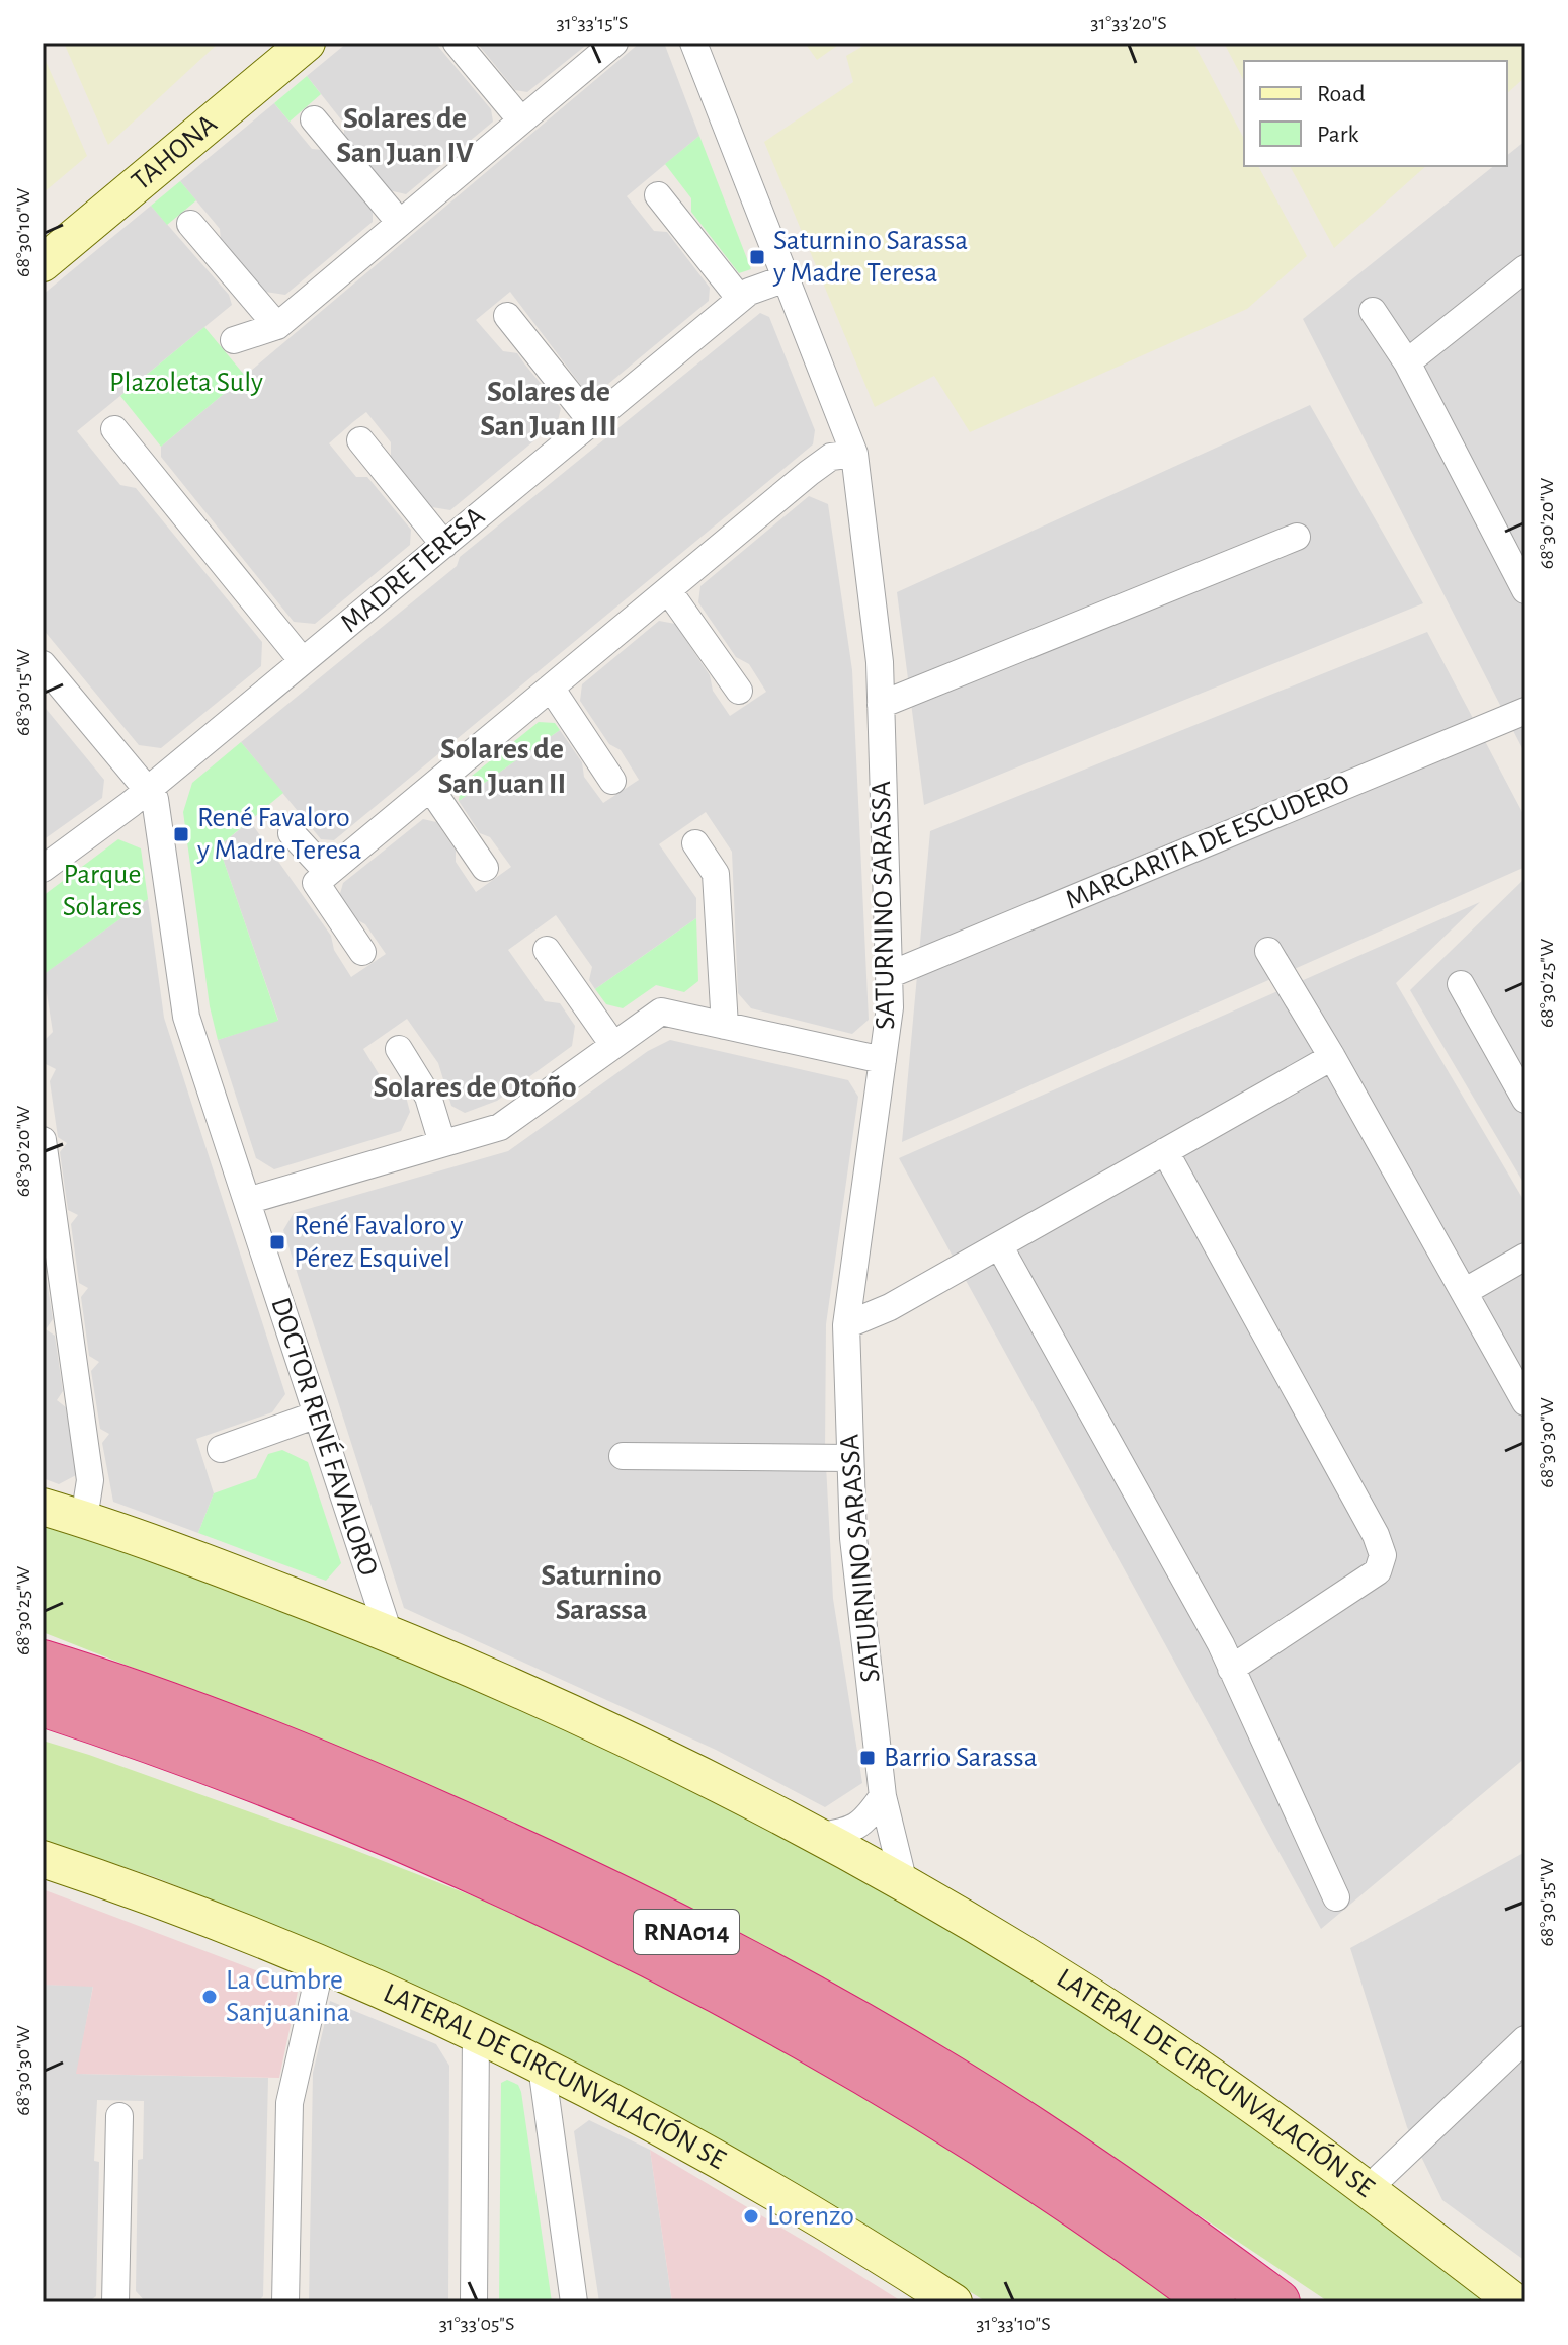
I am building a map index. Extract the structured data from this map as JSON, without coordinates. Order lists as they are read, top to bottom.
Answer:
{
  "streets": {
    "highway": ["RNA014"],
    "street": [
      "TAHONA",
      "MADRE TERESA",
      "MARGARITA DE ESCUDERO",
      "SATURNINO SARASSA",
      "DOCTOR RENÉ FAVALORO",
      "LATERAL DE CIRCUNVALACIÓN SE"
    ]
  },
  "crossings": [
    ["MADRE TERESA", "SATURNINO SARASSA"],
    ["MADRE TERESA", "DOCTOR RENÉ FAVALORO"],
    ["MARGARITA DE ESCUDERO", "SATURNINO SARASSA"],
    ["SATURNINO SARASSA", "LATERAL DE CIRCUNVALACIÓN SE"],
    ["DOCTOR RENÉ FAVALORO", "LATERAL DE CIRCUNVALACIÓN SE"]
  ],
  "districts": [
    "Solares de San Juan IV",
    "Solares de San Juan III",
    "Solares de San Juan II",
    "Solares de Otoño",
    "Saturnino Sarassa"
  ],
  "parks": ["Plazoleta Suly", "Parque Solares"],
  "places": {
    "transit": [
      "Saturnino Sarassa y Madre Teresa",
      "René Favaloro y Madre Teresa",
      "René Favaloro y Pérez Esquivel",
      "Barrio Sarassa"
    ],
    "other": ["La Cumbre Sanjuanina", "Lorenzo"]
  },
  "legend": ["Road", "Park"],
  "coordinates": [
    "31°33'15\"S",
    "31°33'20\"S",
    "68°30'10\"W",
    "68°30'20\"W",
    "68°30'15\"W",
    "68°30'25\"W",
    "68°30'30\"W",
    "68°30'35\"W",
    "31°33'05\"S",
    "31°33'10\"S"
  ]
}
